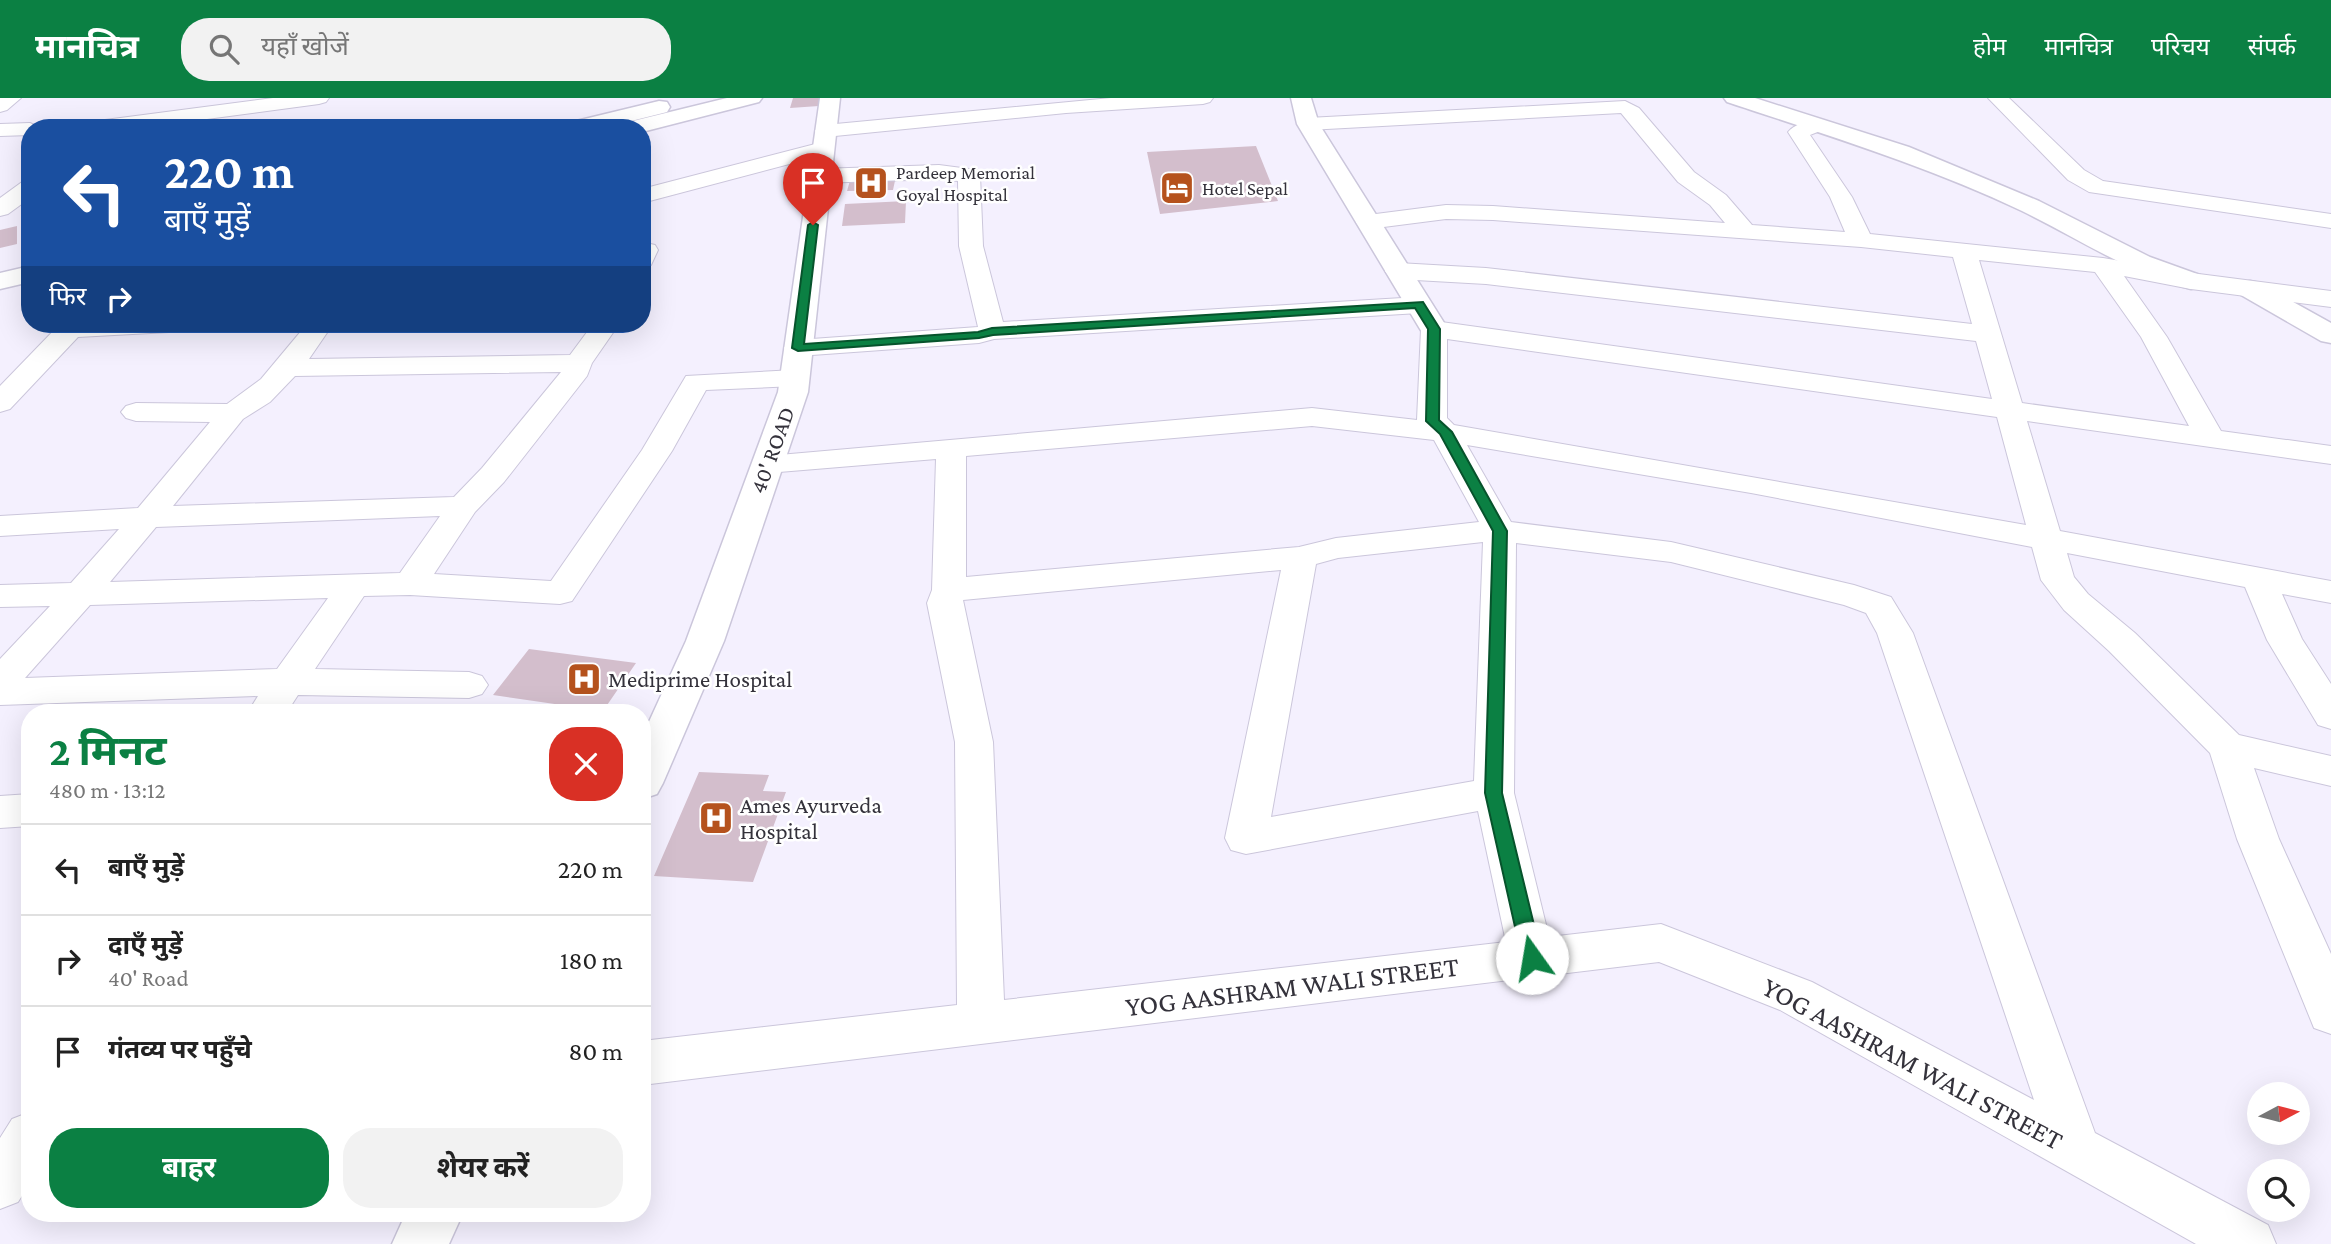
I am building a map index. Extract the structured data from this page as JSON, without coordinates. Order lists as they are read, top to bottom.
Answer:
{
  "streets": {
    "street": ["40' ROAD", "YOG AASHRAM WALI STREET"]
  },
  "places": {
    "hospital": ["Pardeep Memorial Goyal Hospital", "Mediprime Hospital", "Ames Ayurveda Hospital"],
    "hotel": ["Hotel Sepal"]
  },
  "north": "right",
  "page": {
    "header": "मानचित्र",
    "search": "यहाँ खोजें",
    "nav": [
      "होम",
      "मानचित्र",
      "परिचय",
      "संपर्क"
    ],
    "turn": ["220 m", "बाएँ मुड़ें"],
    "then": "फिर",
    "heading": ["2 मिनट", "480 m · 13:12"],
    "list": [
      {
        "name": "बाएँ मुड़ें",
        "value": "220 m"
      },
      {
        "name": "दाएँ मुड़ें",
        "note": "40' Road",
        "value": "180 m"
      },
      {
        "name": "गंतव्य पर पहुँचे",
        "value": "80 m"
      }
    ],
    "buttons": ["बाहर", "शेयर करें"]
  }
}
